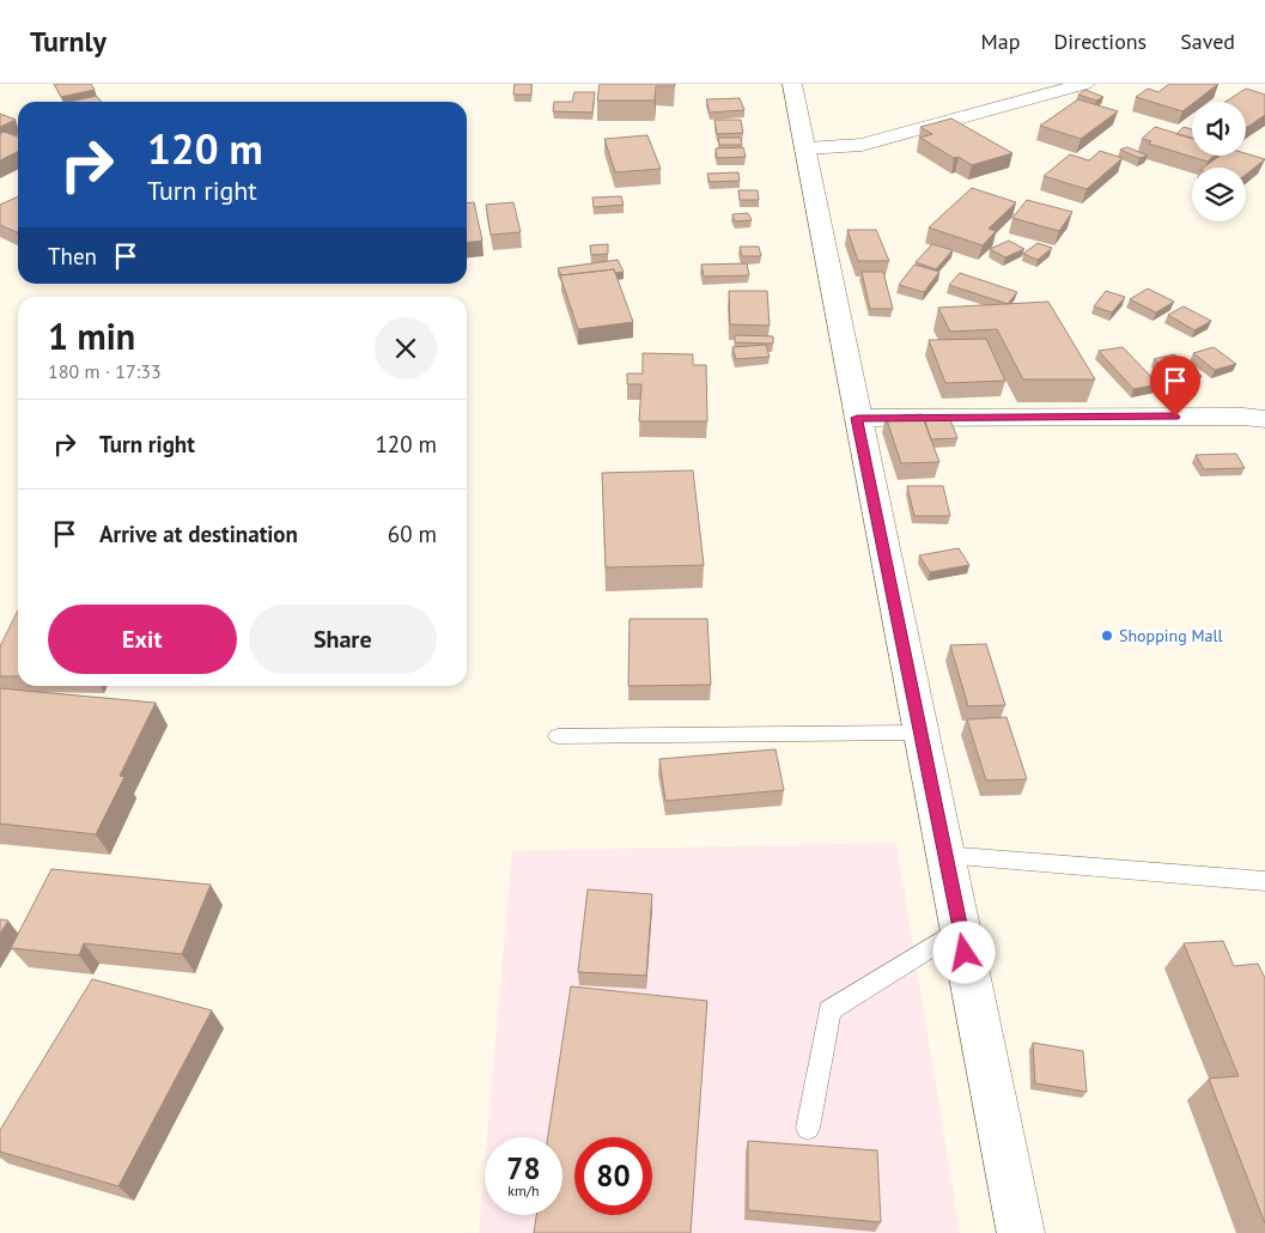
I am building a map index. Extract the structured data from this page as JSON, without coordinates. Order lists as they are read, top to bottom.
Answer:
{
  "places": ["Shopping Mall"],
  "page": {
    "header": "Turnly",
    "nav": ["Map", "Directions", "Saved"],
    "turn": ["120 m", "Turn right"],
    "then": "Then",
    "heading": ["1 min", "180 m · 17:33"],
    "list": [
      {
        "name": "Turn right",
        "value": "120 m"
      },
      {
        "name": "Arrive at destination",
        "value": "60 m"
      }
    ],
    "buttons": ["Exit", "Share"],
    "speed": "78 km/h",
    "limit": "80"
  }
}
